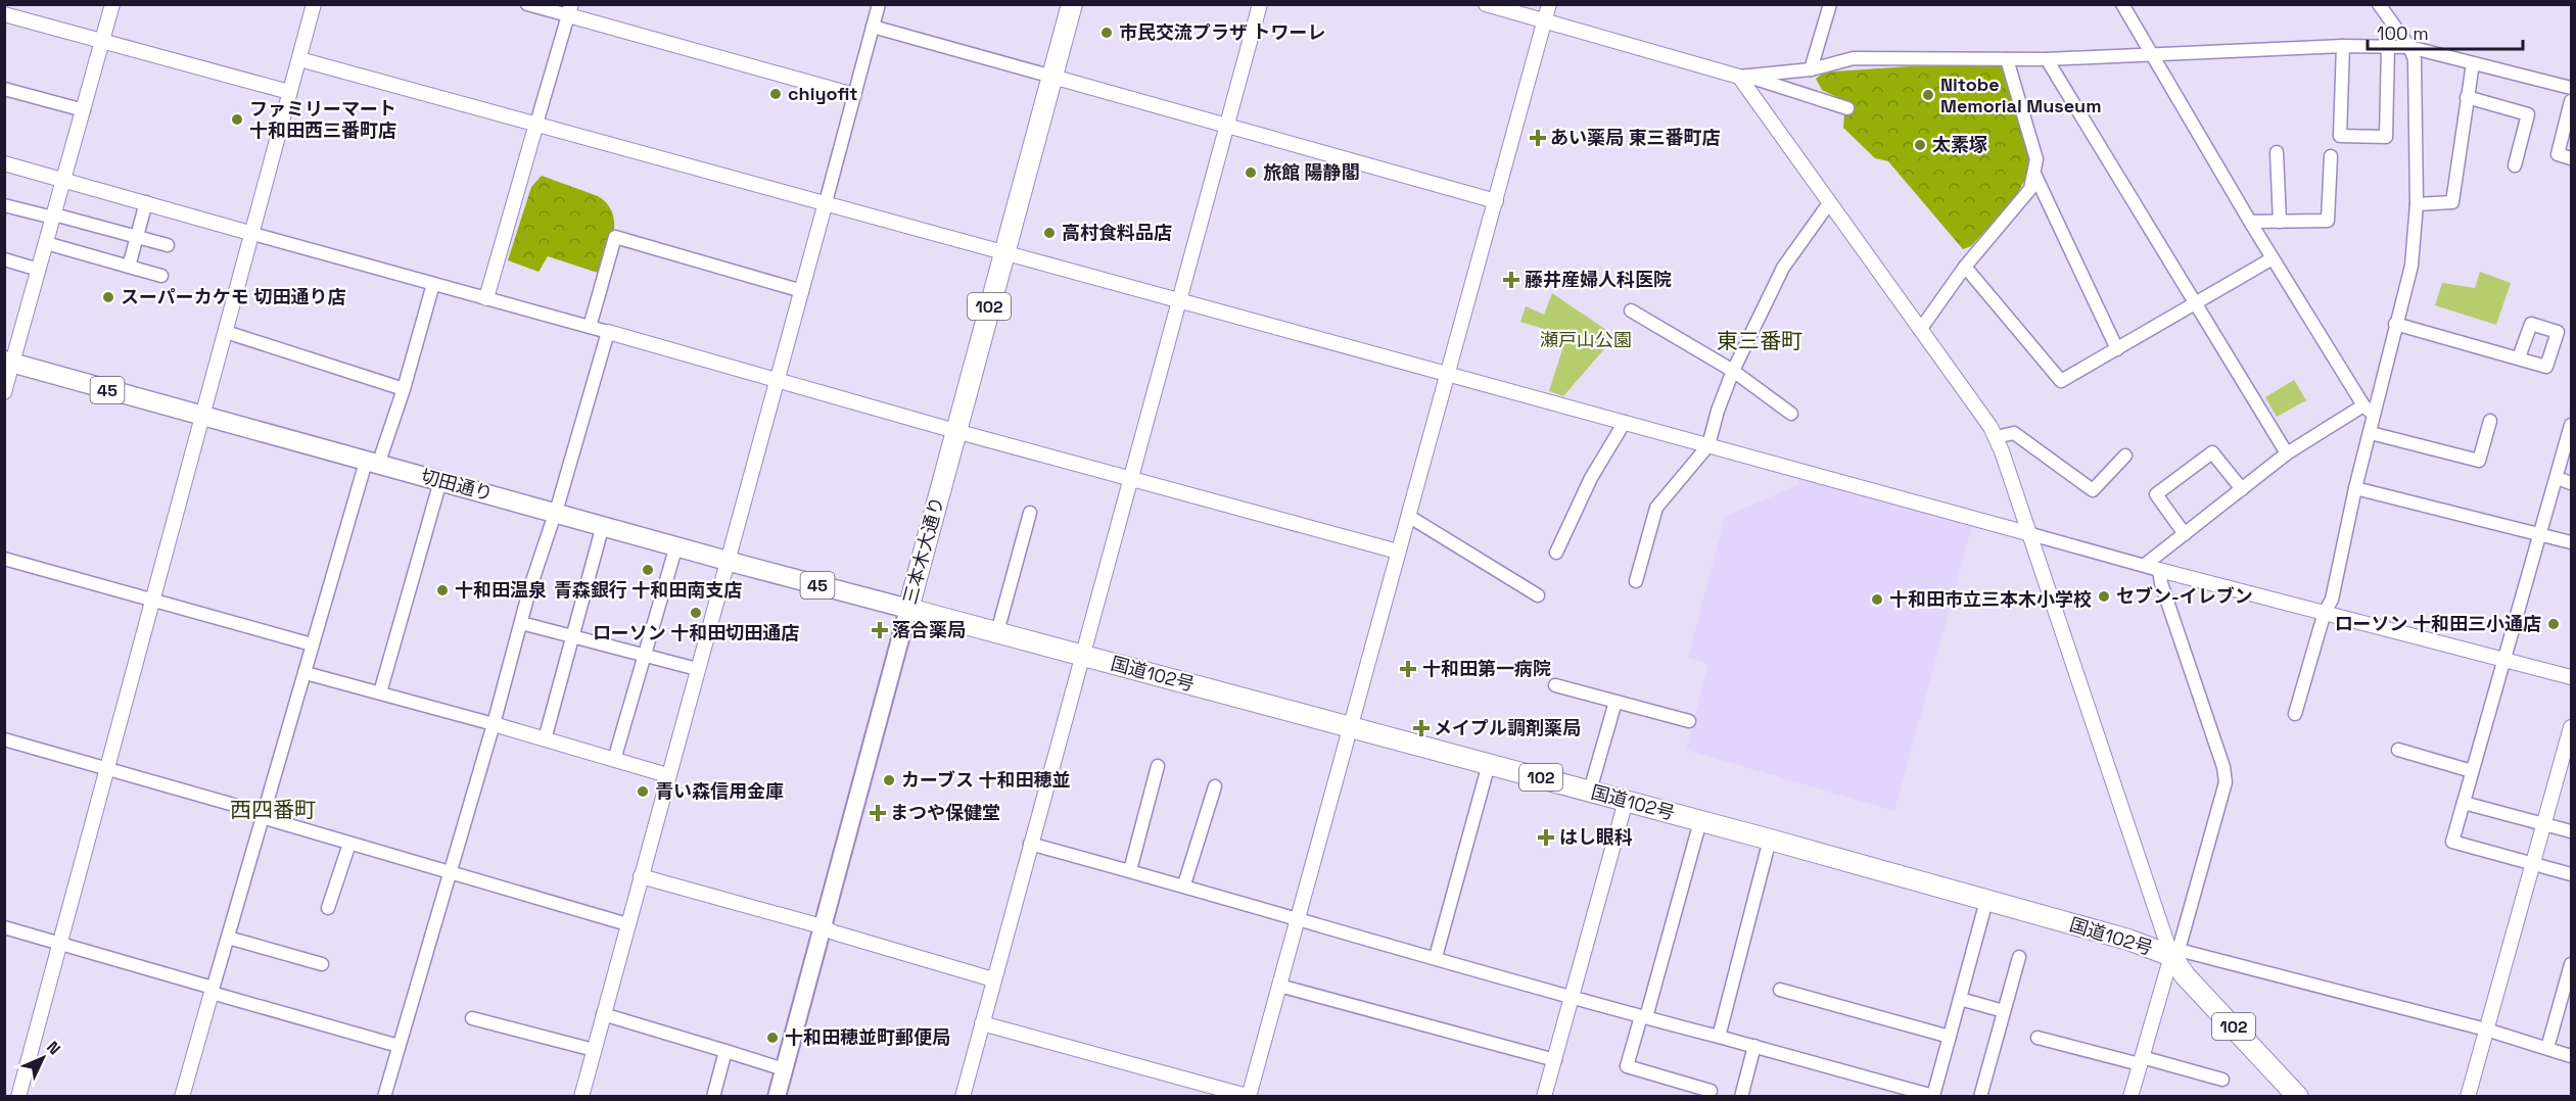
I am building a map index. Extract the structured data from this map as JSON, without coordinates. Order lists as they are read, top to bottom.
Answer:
{
  "streets": {
    "highway": ["102", "三本木大通り", "国道102号"],
    "main road": ["45", "切田通り"]
  },
  "crossings": [
    ["切田通り", "三本木大通り"],
    ["切田通り", "国道102号"],
    ["三本木大通り", "国道102号"]
  ],
  "districts": ["東三番町", "西四番町"],
  "parks": ["瀬戸山公園"],
  "places": {
    "other": [
      "市民交流プラザ トワーレ",
      "chiyofit",
      "Nitobe Memorial Museum",
      "ファミリーマート 十和田西三番町店",
      "太素塚",
      "旅館 陽静閣",
      "高村食料品店",
      "スーパーカケモ 切田通り店",
      "青森銀行 十和田南支店",
      "十和田温泉",
      "セブン-イレブン",
      "十和田市立三本木小学校",
      "ローソン 十和田切田通店",
      "ローソン 十和田三小通店",
      "カーブス 十和田穂並",
      "青い森信用金庫",
      "十和田穂並町郵便局"
    ],
    "health": [
      "あい薬局 東三番町店",
      "藤井産婦人科医院",
      "落合薬局",
      "十和田第一病院",
      "メイプル調剤薬局",
      "まつや保健堂",
      "はし眼科"
    ]
  },
  "scale_bar": "100 m",
  "north": "top right"
}
